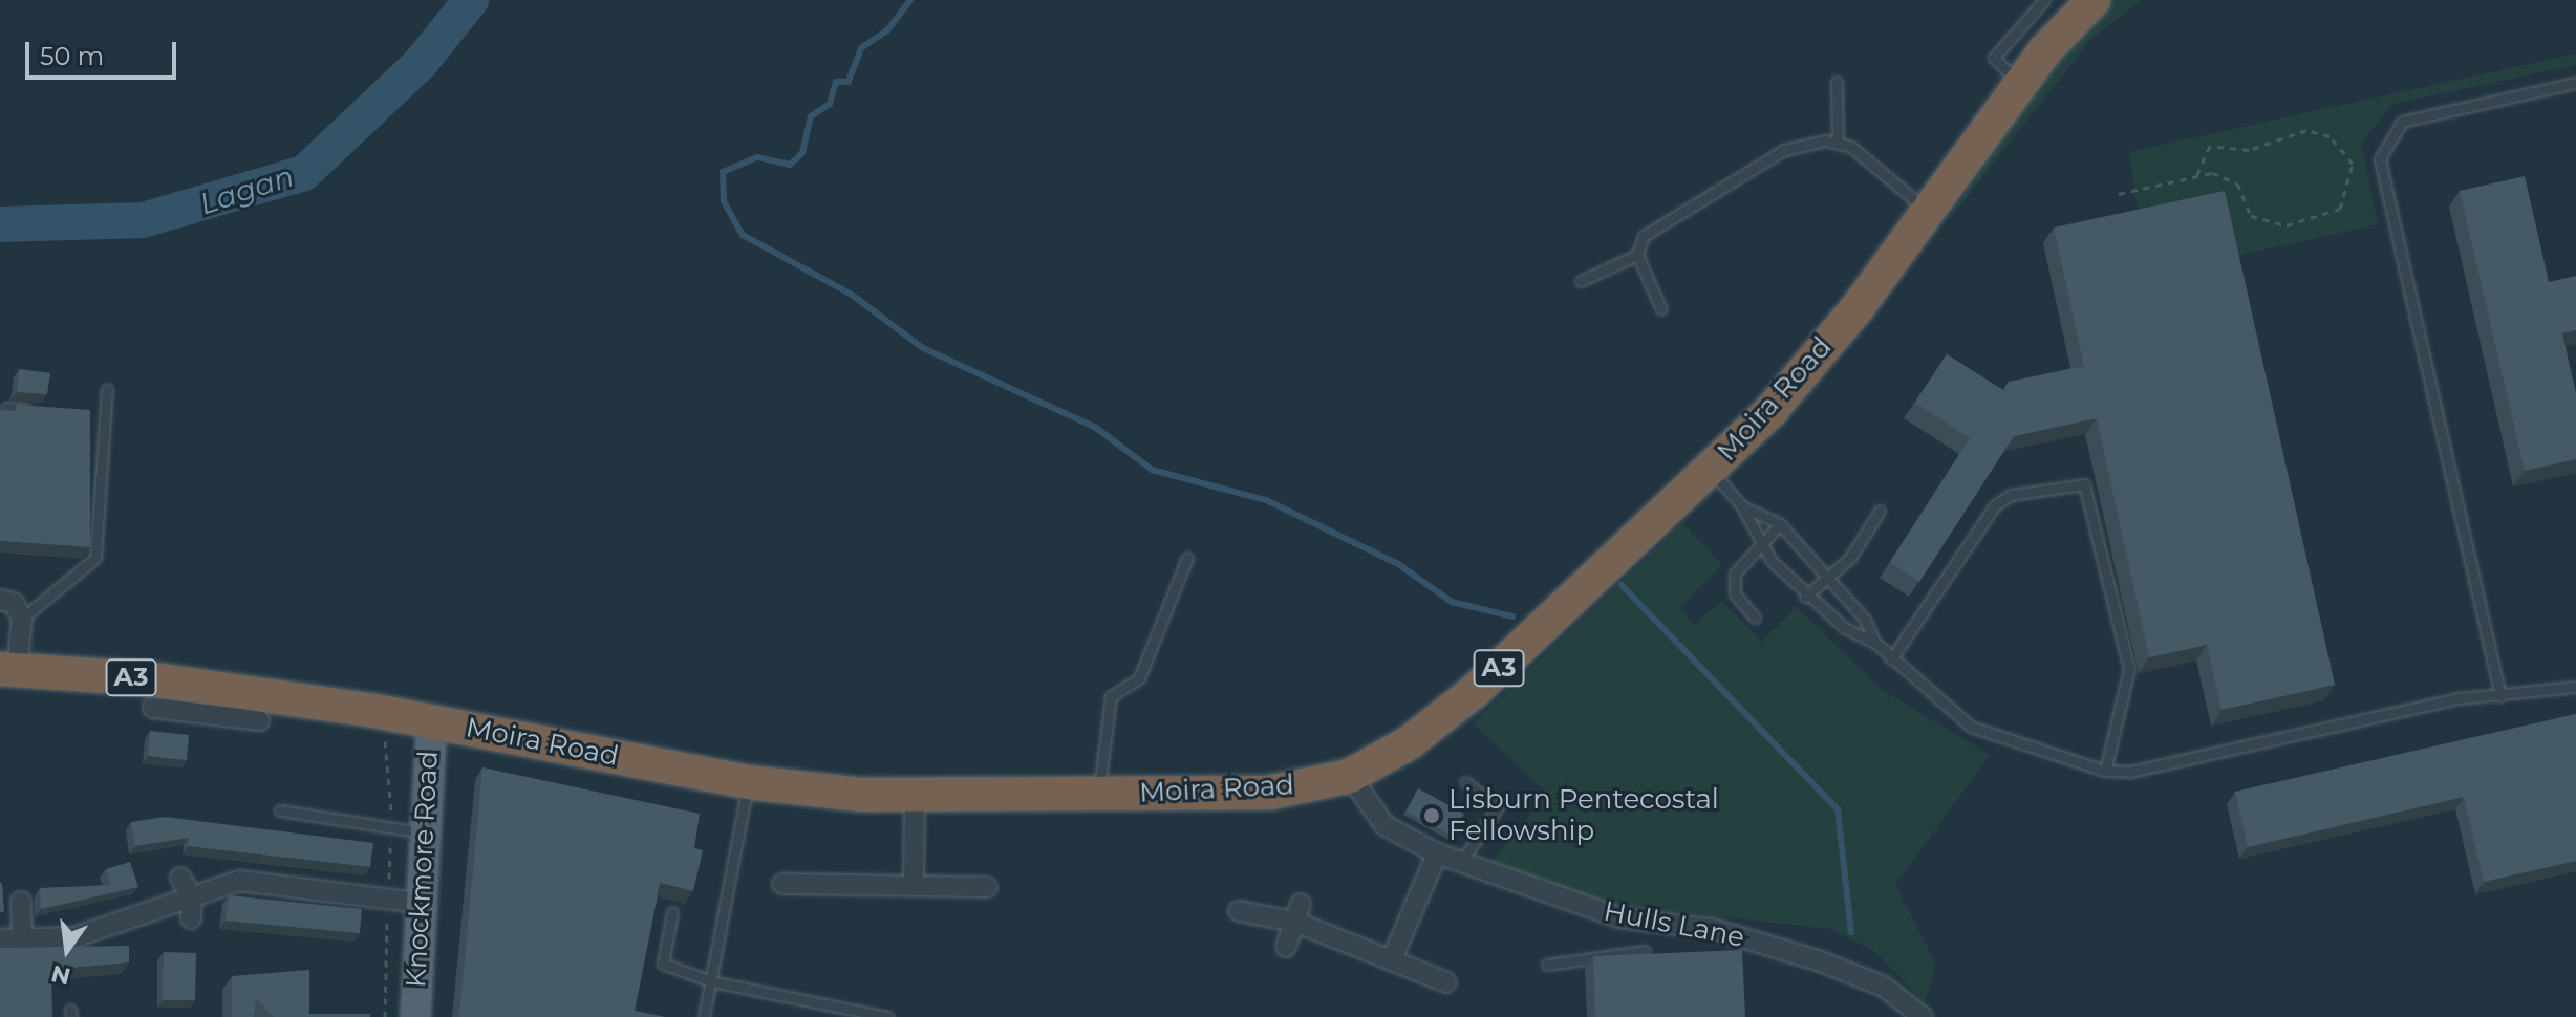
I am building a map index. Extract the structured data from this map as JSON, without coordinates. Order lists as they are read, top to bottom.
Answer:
{
  "streets": {
    "highway": ["Moira Road", "A3"],
    "main road": ["Knockmore Road"],
    "street": ["Hulls Lane"]
  },
  "crossings": [
    ["Moira Road", "Knockmore Road"],
    ["Moira Road", "Hulls Lane"]
  ],
  "water": ["Lagan"],
  "places": ["Lisburn Pentecostal Fellowship"],
  "scale_bar": "50 m",
  "north": "bottom"
}
